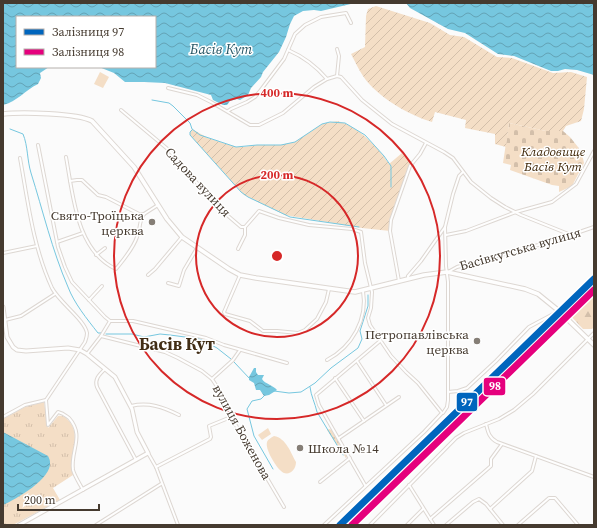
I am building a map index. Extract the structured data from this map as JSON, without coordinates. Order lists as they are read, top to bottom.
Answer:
{
  "streets": {
    "main road": ["Басівкутська вулиця"],
    "street": ["Садова вулиця", "вулиця Боженова"]
  },
  "districts": ["Басів Кут"],
  "water": ["Басів Кут"],
  "parks": ["Кладовище Басів Кут"],
  "places": ["Свято-Троїцька церква", "Петропавлівська церква", "Школа №14"],
  "lines": ["rail line 97", "rail line 98"],
  "legend": ["Залізниця 97", "Залізниця 98"],
  "scale_bar": "200 m",
  "rings": ["400 m", "200 m"]
}
